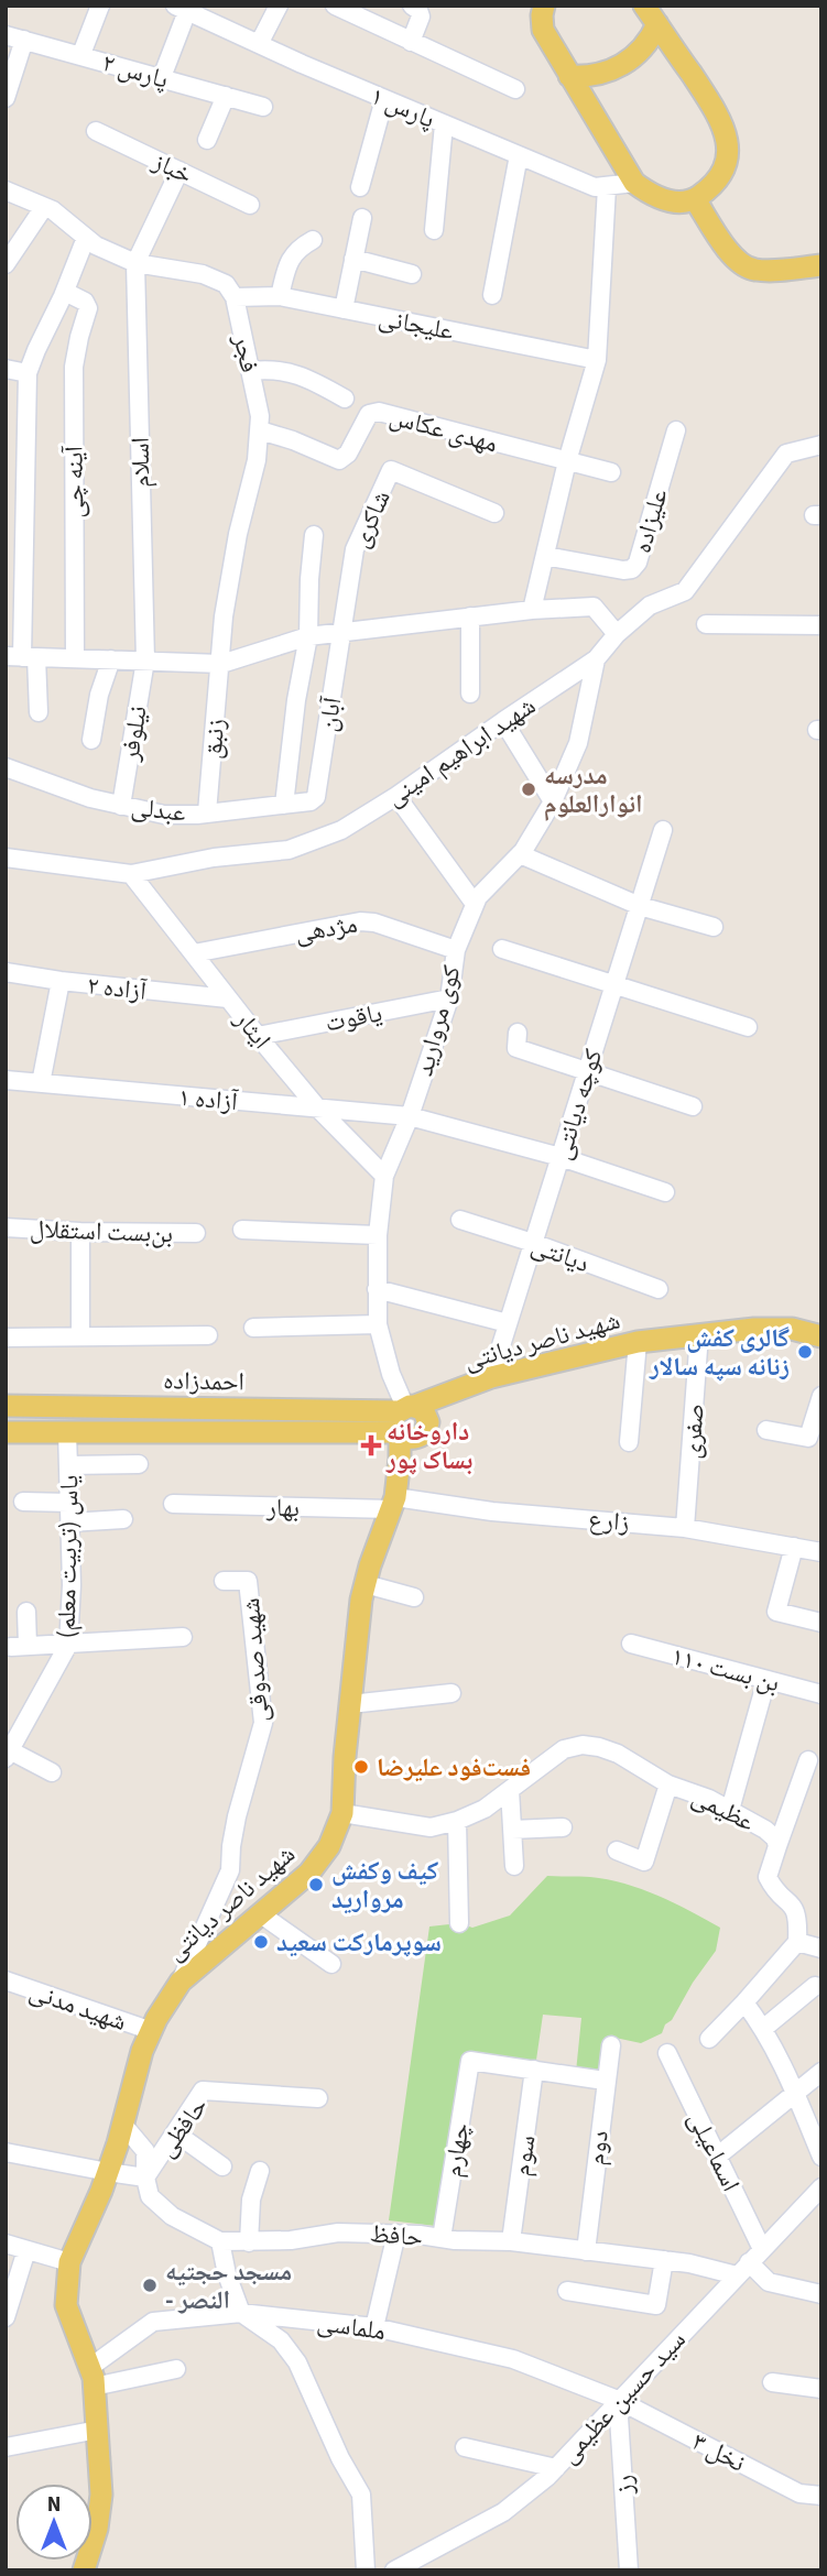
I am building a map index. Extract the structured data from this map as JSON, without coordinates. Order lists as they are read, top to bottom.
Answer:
{
  "streets": {
    "main road": ["شهید ناصر دیانتی", "احمدزاده"],
    "street": [
      "پارس ۲",
      "پارس ۱",
      "خباز",
      "علیجانی",
      "فجر",
      "مهدی عکاس",
      "اسلام",
      "آینه چی",
      "شاکری",
      "علیزاده",
      "آبان",
      "نیلوفر",
      "زنبق",
      "شهید ابراهیم امینی",
      "عبدلی",
      "مژدهی",
      "آزاده ۲",
      "یاقوت",
      "کوی مروارید",
      "ایثار",
      "آزاده ۱",
      "کوچه دیانتی",
      "بن‌بست استقلال",
      "دیانتی",
      "صفری",
      "بهار",
      "زارع",
      "یاس (تربیت معلم)",
      "شهید صدوقی",
      "بن بست ۱۱۰",
      "عظیمی",
      "شهید مدنی",
      "حافظی",
      "دوم",
      "چهارم",
      "اسماعیلی",
      "سوم",
      "حافظ",
      "ملماسی",
      "سید حسین عظیمی",
      "نخل ۳",
      "رز"
    ]
  },
  "crossings": [
    ["علیجانی", "فجر"],
    ["فجر", "مهدی عکاس"],
    ["فجر", "زنبق"],
    ["اسلام", "نیلوفر"],
    ["شاکری", "آبان"],
    ["آبان", "عبدلی"],
    ["نیلوفر", "عبدلی"],
    ["زنبق", "عبدلی"],
    ["شهید ابراهیم امینی", "کوی مروارید"],
    ["شهید ابراهیم امینی", "ایثار"],
    ["مژدهی", "کوی مروارید"],
    ["مژدهی", "ایثار"],
    ["آزاده ۲", "ایثار"],
    ["یاقوت", "کوی مروارید"],
    ["یاقوت", "ایثار"],
    ["کوی مروارید", "ایثار"],
    ["کوی مروارید", "آزاده ۱"],
    ["کوی مروارید", "شهید ناصر دیانتی"],
    ["کوی مروارید", "احمدزاده"],
    ["ایثار", "آزاده ۱"],
    ["آزاده ۱", "کوچه دیانتی"],
    ["کوچه دیانتی", "دیانتی"],
    ["کوچه دیانتی", "شهید ناصر دیانتی"],
    ["شهید ناصر دیانتی", "احمدزاده"],
    ["شهید ناصر دیانتی", "صفری"],
    ["شهید ناصر دیانتی", "بهار"],
    ["شهید ناصر دیانتی", "زارع"],
    ["شهید ناصر دیانتی", "شهید صدوقی"],
    ["شهید ناصر دیانتی", "شهید مدنی"],
    ["شهید ناصر دیانتی", "حافظ"],
    ["شهید ناصر دیانتی", "ملماسی"],
    ["احمدزاده", "یاس (تربیت معلم)"],
    ["صفری", "زارع"],
    ["بهار", "زارع"],
    ["حافظی", "حافظ"],
    ["دوم", "حافظ"],
    ["چهارم", "سوم"],
    ["چهارم", "حافظ"],
    ["اسماعیلی", "سید حسین عظیمی"],
    ["سوم", "حافظ"],
    ["حافظ", "سید حسین عظیمی"],
    ["ملماسی", "سید حسین عظیمی"],
    ["ملماسی", "نخل ۳"],
    ["ملماسی", "رز"],
    ["سید حسین عظیمی", "نخل ۳"],
    ["سید حسین عظیمی", "رز"],
    ["نخل ۳", "رز"]
  ],
  "places": {
    "other": [
      "مدرسه انوارالعلوم",
      "گالری کفش زنانه سپه سالار",
      "فست‌فود علیرضا",
      "کیف و‌کفش مروارید",
      "سوپرمارکت سعید",
      "مسجد حجتیه - النصر"
    ],
    "health": ["داروخانه بساک پور"]
  },
  "north": "top"
}
